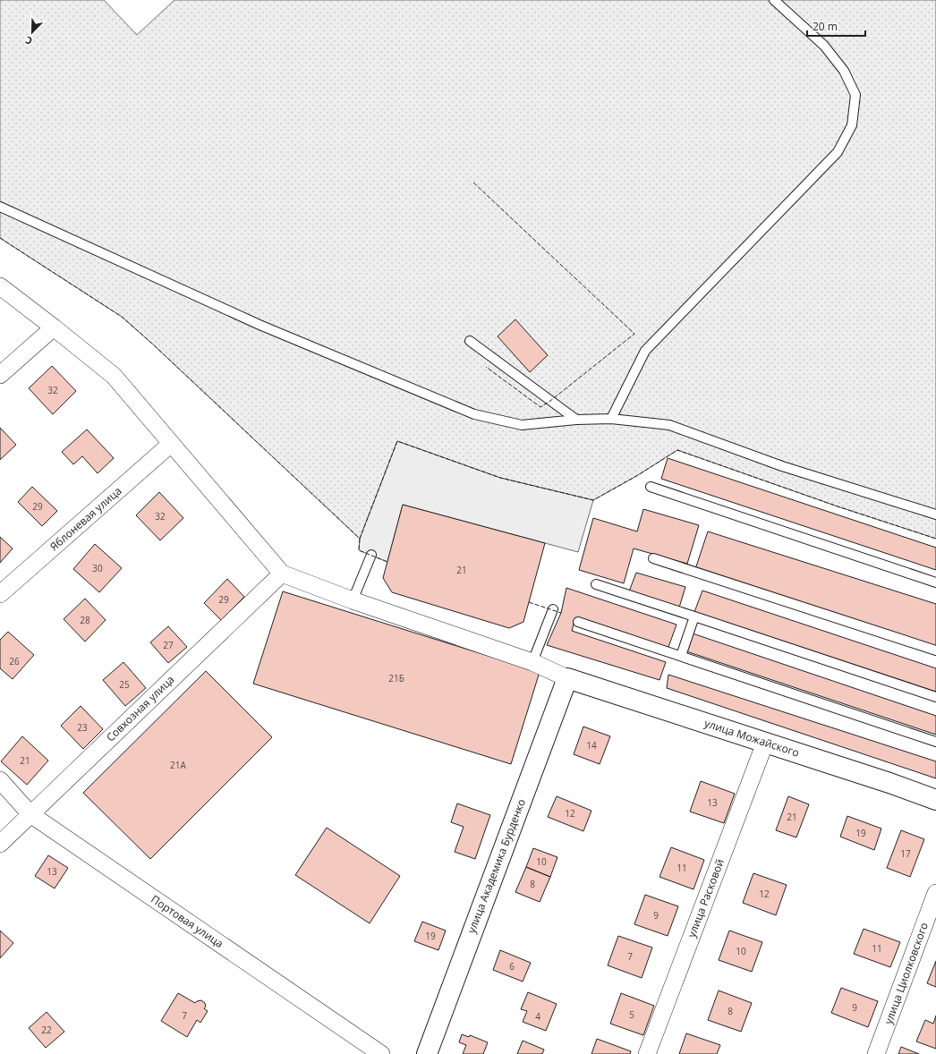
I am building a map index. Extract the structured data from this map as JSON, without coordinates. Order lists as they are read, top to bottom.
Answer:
{
  "streets": {
    "street": [
      "Яблоневая улица",
      "Совхозная улица",
      "улица Можайского",
      "улица Академика Бурденко",
      "улица Расковой",
      "Портовая улица",
      "улица Циолковского"
    ]
  },
  "crossings": [
    ["Совхозная улица", "Портовая улица"],
    ["улица Можайского", "улица Академика Бурденко"],
    ["улица Можайского", "улица Расковой"]
  ],
  "house_numbers": [
    "32",
    "29",
    "32",
    "30",
    "21",
    "29",
    "28",
    "27",
    "26",
    "21Б",
    "25",
    "23",
    "14",
    "21",
    "21А",
    "13",
    "12",
    "21",
    "19",
    "17",
    "10",
    "11",
    "13",
    "8",
    "12",
    "9",
    "19",
    "11",
    "10",
    "7",
    "6",
    "9",
    "8",
    "5",
    "7",
    "4",
    "22"
  ],
  "scale_bar": "20 m",
  "north": "bottom left"
}
